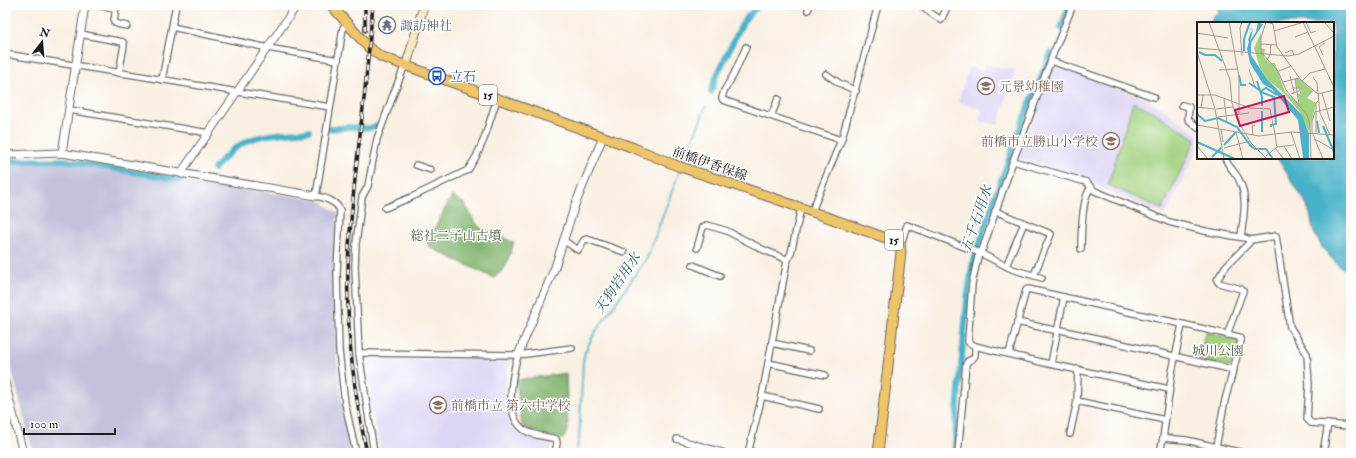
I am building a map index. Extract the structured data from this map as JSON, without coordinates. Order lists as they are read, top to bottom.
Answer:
{
  "streets": {
    "main road": ["15", "前橋伊香保線"]
  },
  "crossings": [
    ["15", "前橋伊香保線"]
  ],
  "water": ["五千石用水", "天狗岩用水"],
  "parks": ["総社二子山古墳", "城川公園"],
  "places": {
    "temple": ["諏訪神社"],
    "bus stop": ["立石"],
    "school or university": ["元景幼稚園", "前橋市立勝山小学校", "前橋市立 第六中学校"]
  },
  "scale_bar": "100 m",
  "north": "top"
}
